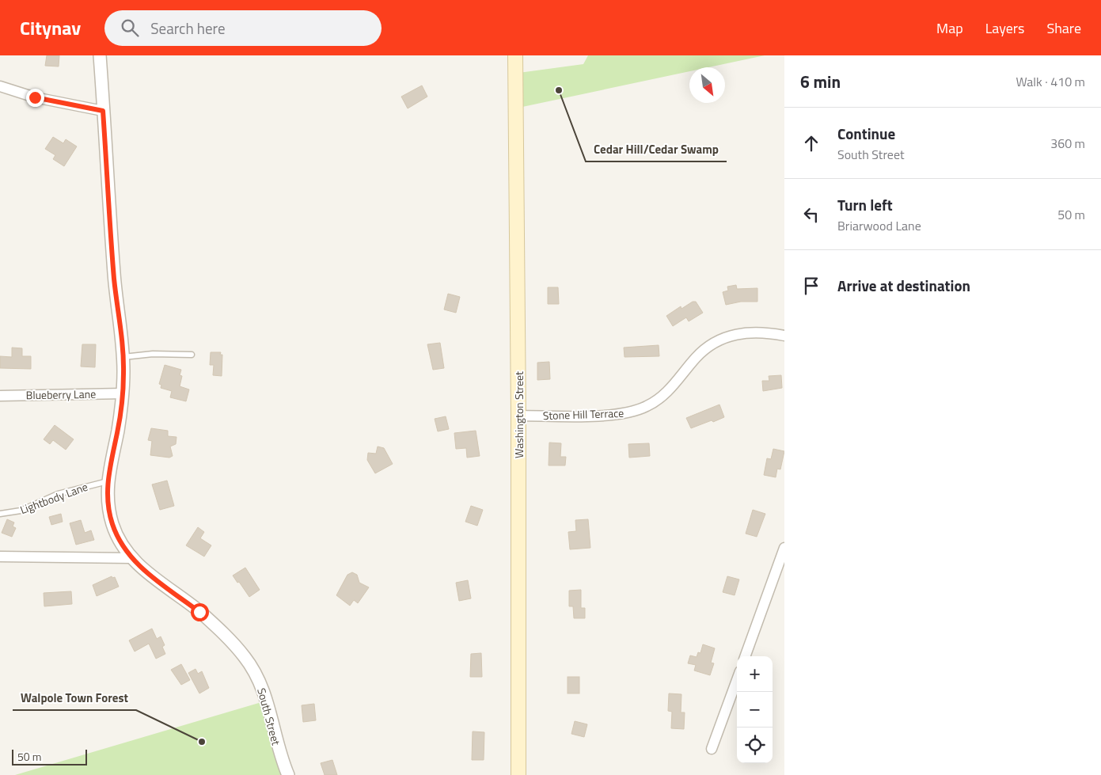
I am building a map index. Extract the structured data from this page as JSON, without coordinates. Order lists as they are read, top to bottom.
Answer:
{
  "streets": {
    "main road": ["Washington Street"],
    "street": ["Blueberry Lane", "Stone Hill Terrace", "South Street"],
    "lane": ["Lightbody Lane"]
  },
  "crossings": [
    ["Blueberry Lane", "South Street"],
    ["Stone Hill Terrace", "Washington Street"],
    ["Lightbody Lane", "South Street"]
  ],
  "places": ["Cedar Hill/Cedar Swamp", "Walpole Town Forest"],
  "scale_bar": "50 m",
  "north": "bottom right",
  "page": {
    "header": "Citynav",
    "search": "Search here",
    "nav": ["Map", "Layers", "Share"],
    "heading": ["6 min", "Walk · 410 m"],
    "list": [
      ["Continue", "South Street", "360 m"],
      ["Turn left", "Briarwood Lane", "50 m"],
      "Arrive at destination"
    ],
    "map_buttons": ["+", "−"],
    "scale": "50 m"
  }
}
